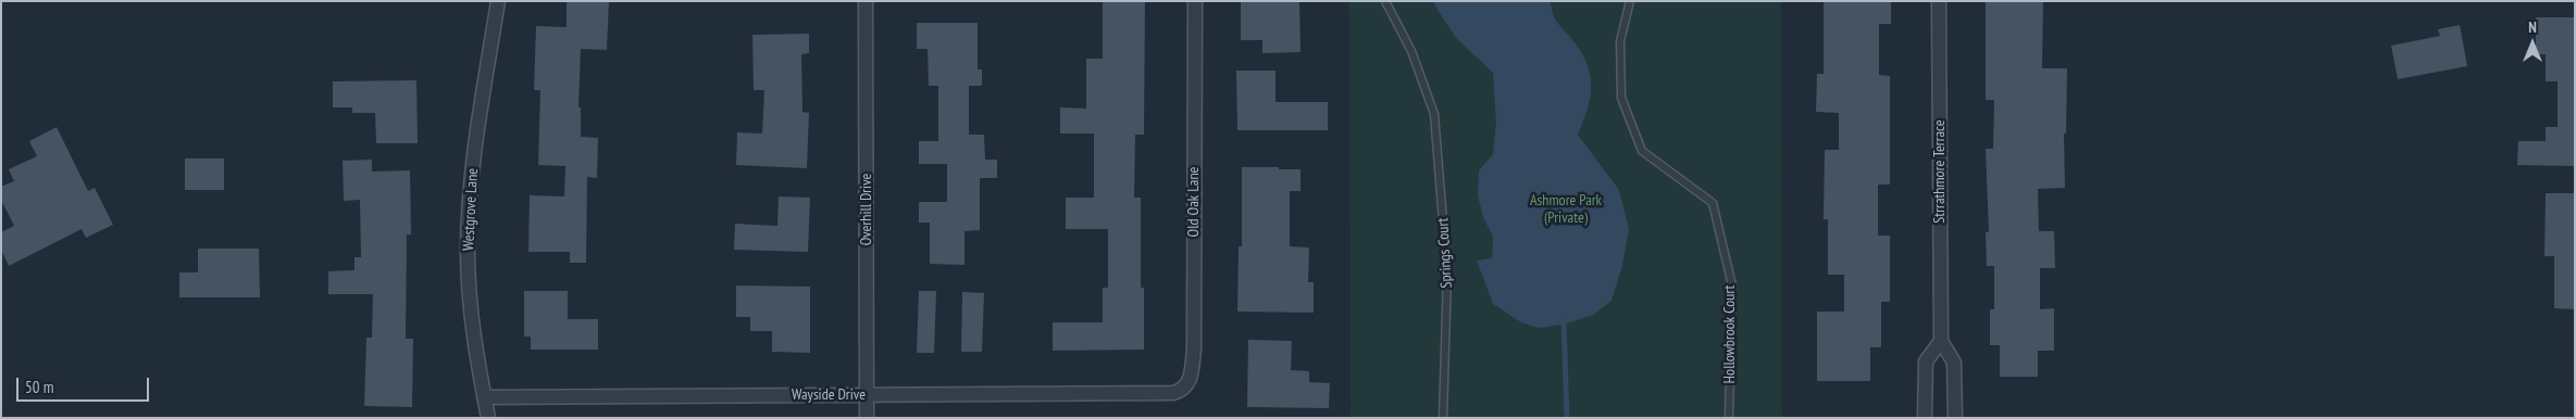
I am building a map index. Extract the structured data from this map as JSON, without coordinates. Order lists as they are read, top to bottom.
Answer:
{
  "streets": {
    "street": [
      "Strrathmore Terrace",
      "Old Oak Lane",
      "Westgrove Lane",
      "Overhill Drive",
      "Wayside Drive"
    ],
    "lane": ["Springs Court", "Hollowbrook Court"]
  },
  "crossings": [
    ["Old Oak Lane", "Wayside Drive"],
    ["Westgrove Lane", "Wayside Drive"],
    ["Overhill Drive", "Wayside Drive"]
  ],
  "parks": ["Ashmore Park (Private)"],
  "scale_bar": "50 m",
  "north": "top"
}
